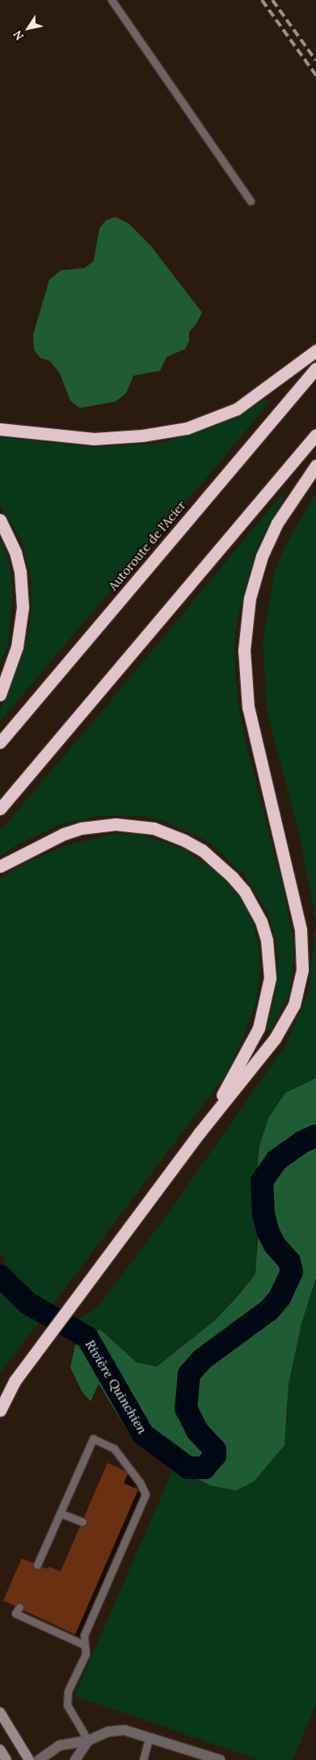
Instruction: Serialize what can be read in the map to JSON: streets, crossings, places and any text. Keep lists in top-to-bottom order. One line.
{"streets":{"highway":["Autoroute de l'Acier"]},"water":["Rivière Quinchien"],"north":"bottom left"}
